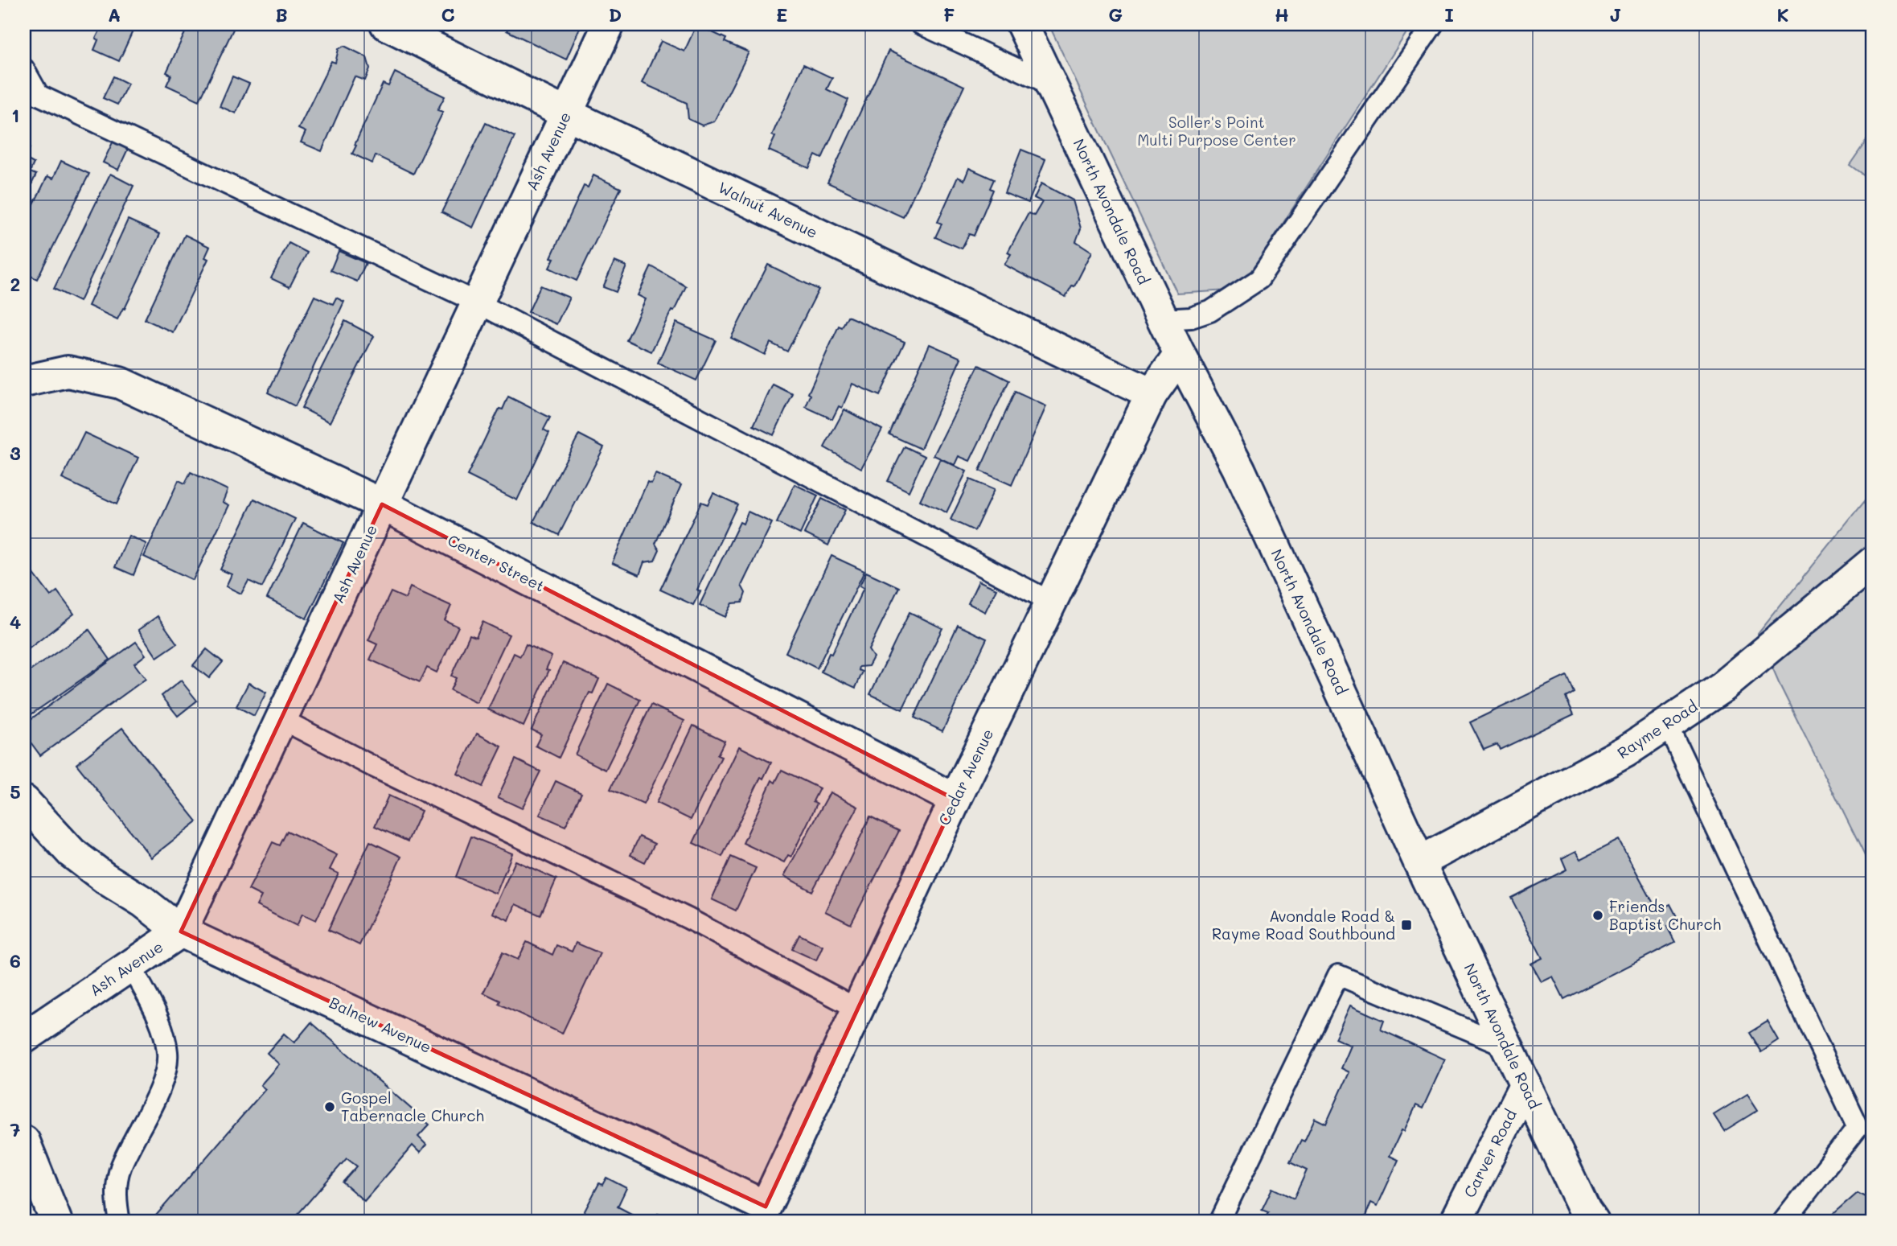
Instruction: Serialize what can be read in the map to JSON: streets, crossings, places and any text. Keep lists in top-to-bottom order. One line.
{"streets":{"street":["Ash Avenue","Walnut Avenue","North Avondale Road","Center Street","Rayme Road","Cedar Avenue","Balnew Avenue","Carver Road"]},"crossings":[["Ash Avenue","Walnut Avenue"],["Ash Avenue","Center Street"],["Ash Avenue","Balnew Avenue"],["Walnut Avenue","Cedar Avenue"],["North Avondale Road","Rayme Road"],["North Avondale Road","Cedar Avenue"],["North Avondale Road","Carver Road"],["Center Street","Cedar Avenue"],["Cedar Avenue","Balnew Avenue"]],"parks":["Soller's Point Multi Purpose Center"],"places":{"other":["Friends Baptist Church","Gospel Tabernacle Church"],"transit":["Avondale Road & Rayme Road Southbound"]},"grid":{"columns":["A","B","C","D","E","F","G","H","I","J","K"],"rows":["1","2","3","4","5","6","7"]}}
